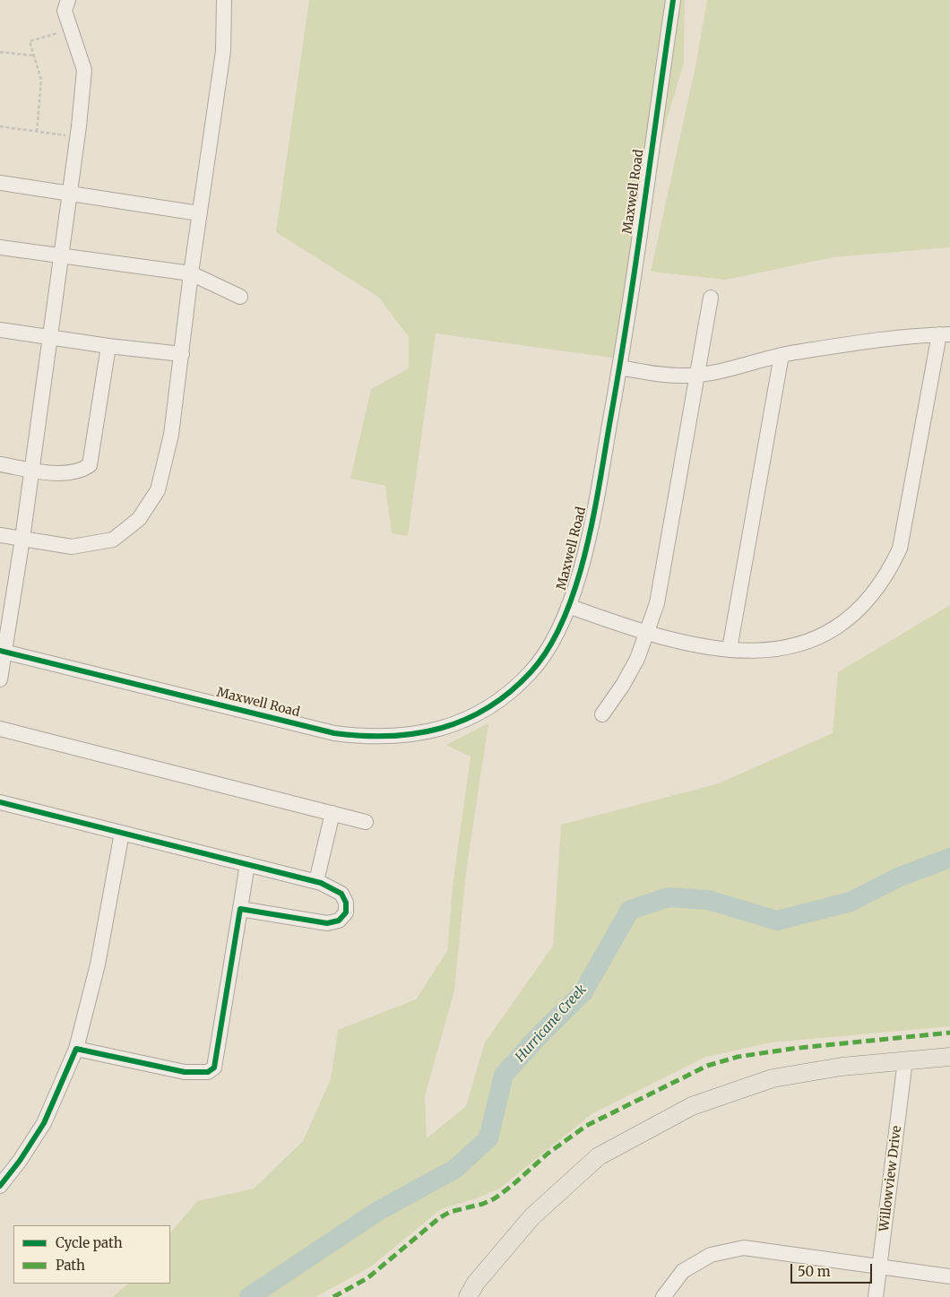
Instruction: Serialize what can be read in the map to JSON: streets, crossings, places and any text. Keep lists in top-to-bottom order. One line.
{"streets":{"street":["Maxwell Road","Willowview Drive"]},"water":["Hurricane Creek"],"legend":["Cycle path","Path"],"scale_bar":"50 m"}
